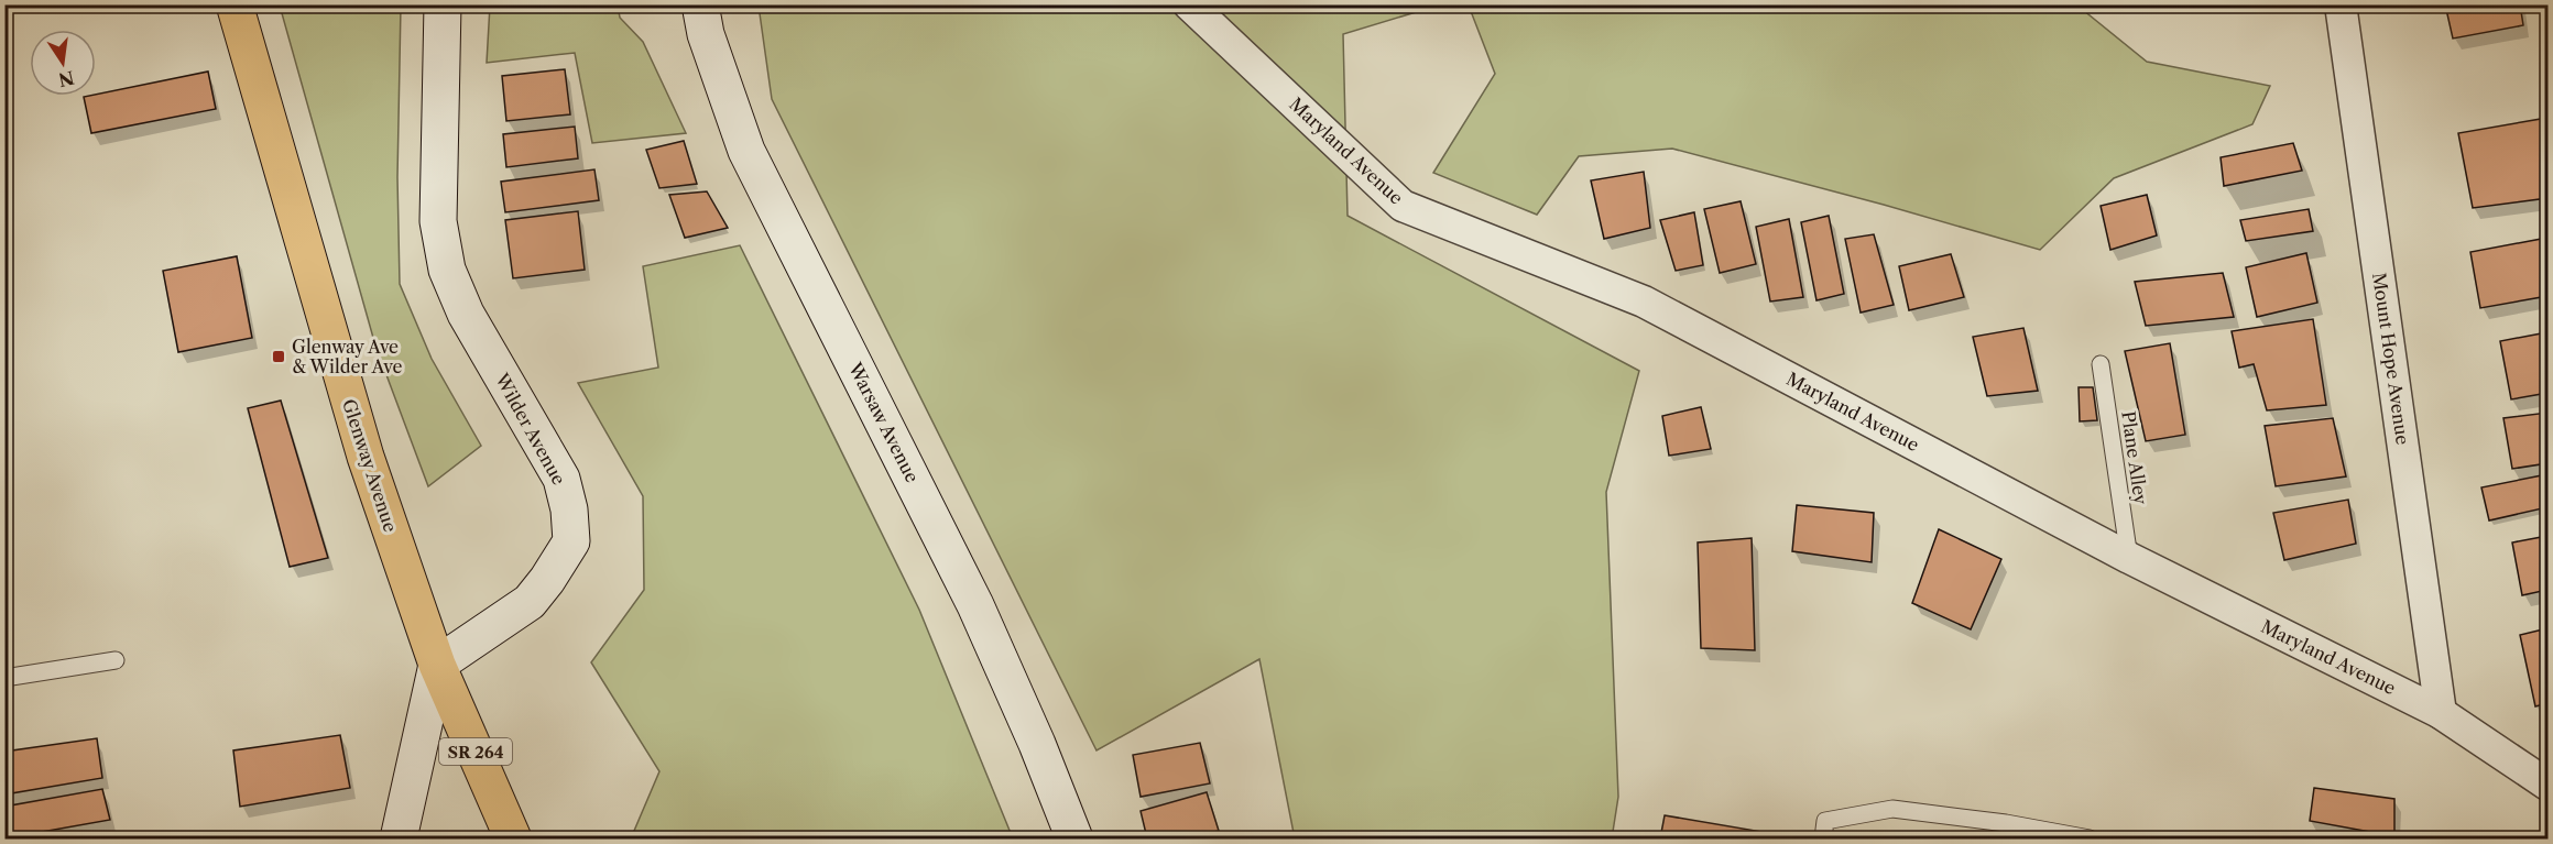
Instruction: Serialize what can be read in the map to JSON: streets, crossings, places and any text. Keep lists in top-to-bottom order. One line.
{"streets":{"main road":["Warsaw Avenue","Wilder Avenue","Glenway Avenue","SR 264"],"street":["Maryland Avenue","Mount Hope Avenue"],"lane":["Plane Alley"]},"crossings":[["Maryland Avenue","Mount Hope Avenue"],["Maryland Avenue","Plane Alley"],["Wilder Avenue","Glenway Avenue"]],"places":{"transit":["Glenway Ave & Wilder Ave"]},"north":"bottom"}
